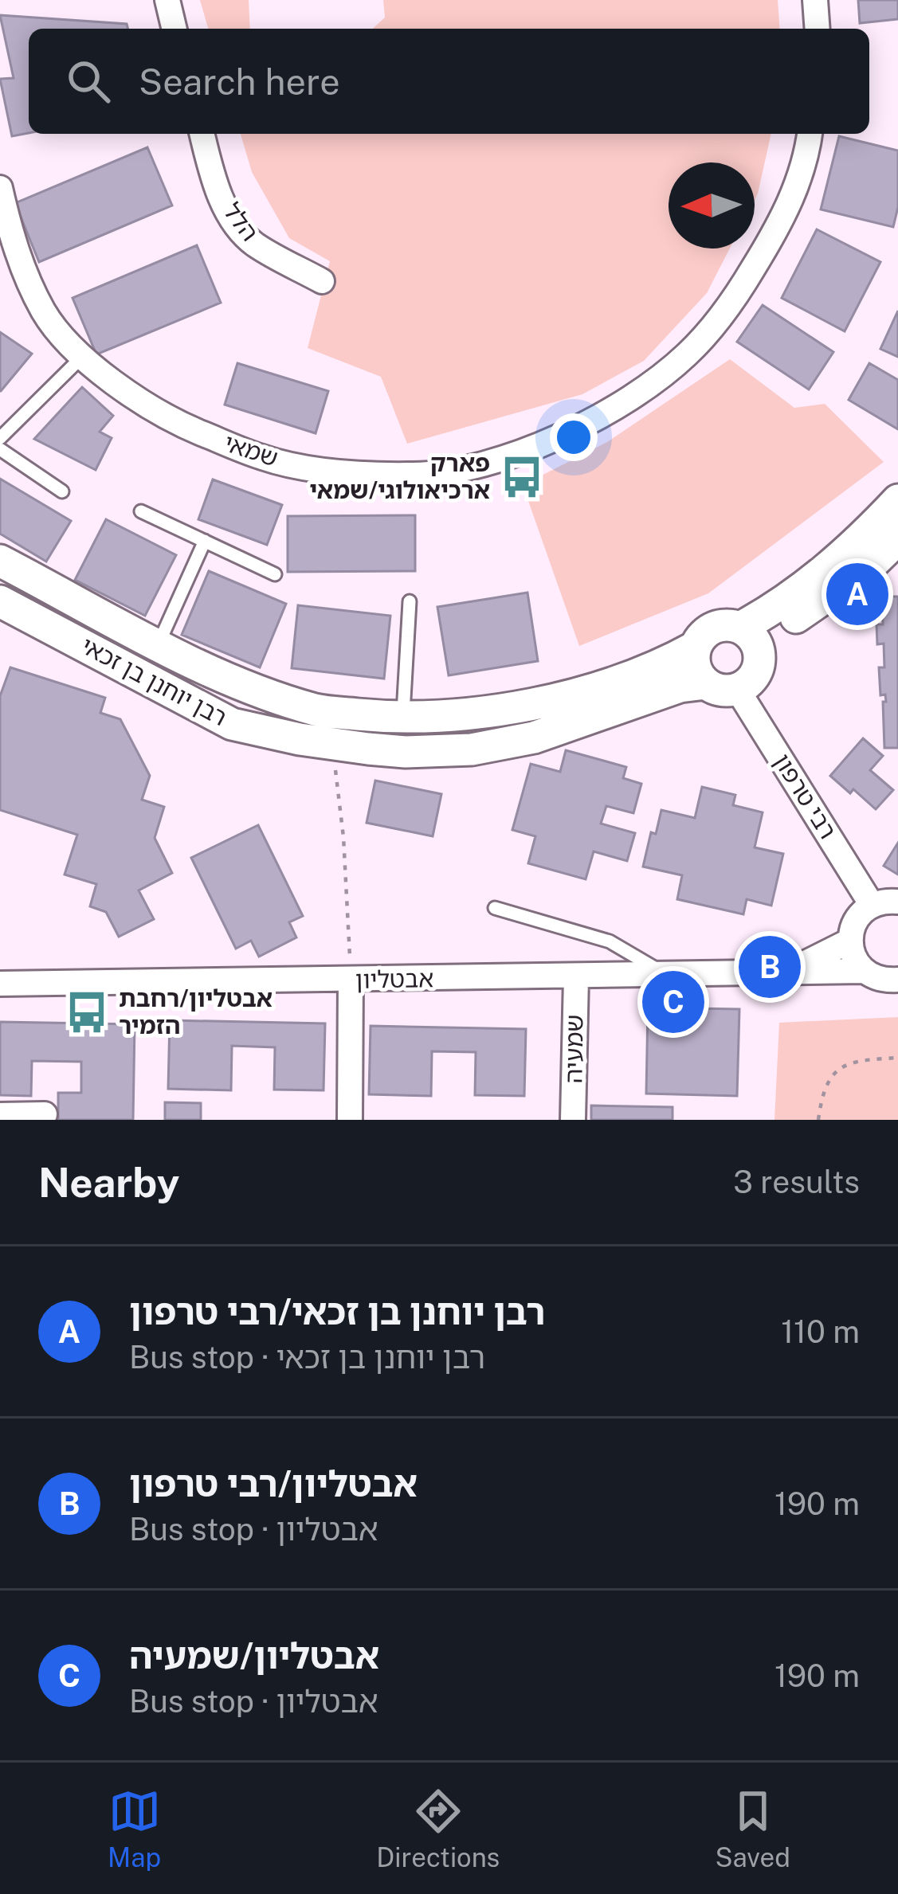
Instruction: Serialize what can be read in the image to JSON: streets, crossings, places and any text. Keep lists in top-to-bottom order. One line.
{"streets":{"street":["הלל","שמאי","רבן יוחנן בן זכאי","רבי טרפון","אבטליון","שמעיה"]},"crossings":[["רבן יוחנן בן זכאי","רבי טרפון"],["אבטליון","שמעיה"]],"places":{"bus stop":["פארק ארכיאולוגי/שמאי","אבטליון/רחבת הזמיר"]},"north":"left","page":{"search":"Search here","pins":["A","B","C"],"heading":["Nearby","3 results"],"list":[{"mark":"A","name":"רבן יוחנן בן זכאי/רבי טרפון","note":"Bus stop · רבן יוחנן בן זכאי","value":"110 m"},{"mark":"B","name":"אבטליון/רבי טרפון","note":"Bus stop · אבטליון","value":"190 m"},{"mark":"C","name":"אבטליון/שמעיה","note":"Bus stop · אבטליון","value":"190 m"}],"nav":["Map","Directions","Saved"]}}
